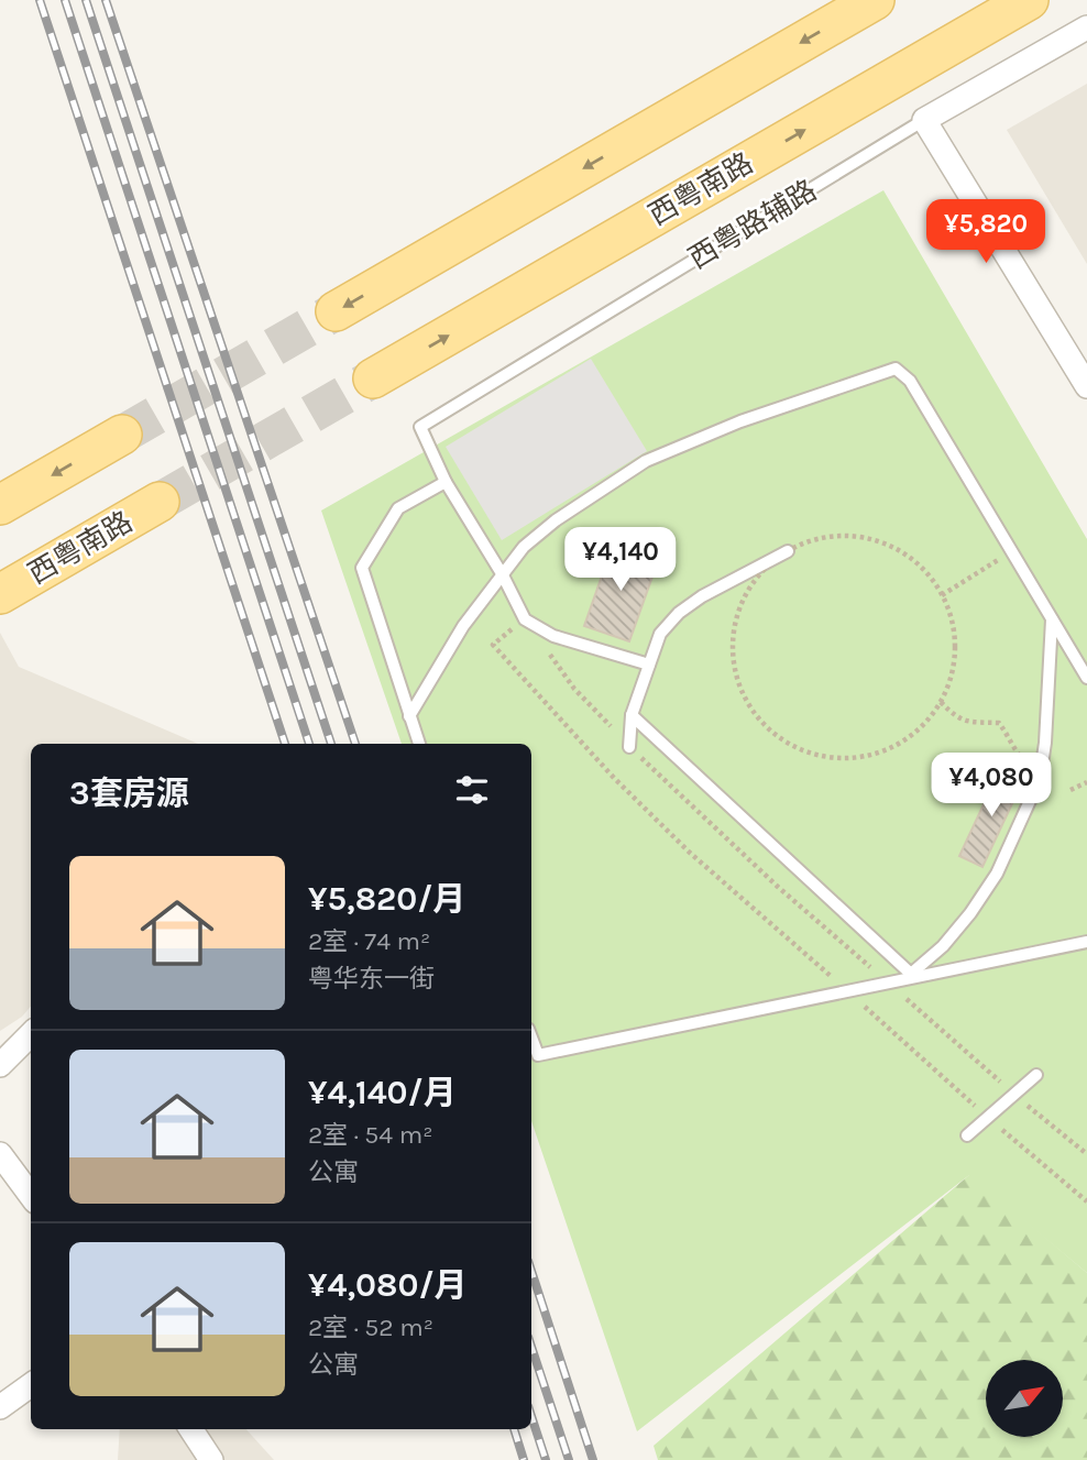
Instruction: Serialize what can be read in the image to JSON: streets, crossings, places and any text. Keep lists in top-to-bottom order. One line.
{"streets":{"main road":["西粤南路"],"street":["西粤路辅路"]},"north":"top right","page":{"price":["¥5,820","¥4,140","¥4,080"],"heading":"3套房源","list":[{"name":"¥5,820/月","note":"2室 · 74 m² · 粤华东一街"},{"name":"¥4,140/月","note":"2室 · 54 m² · 公寓"},{"name":"¥4,080/月","note":"2室 · 52 m² · 公寓"}]}}
